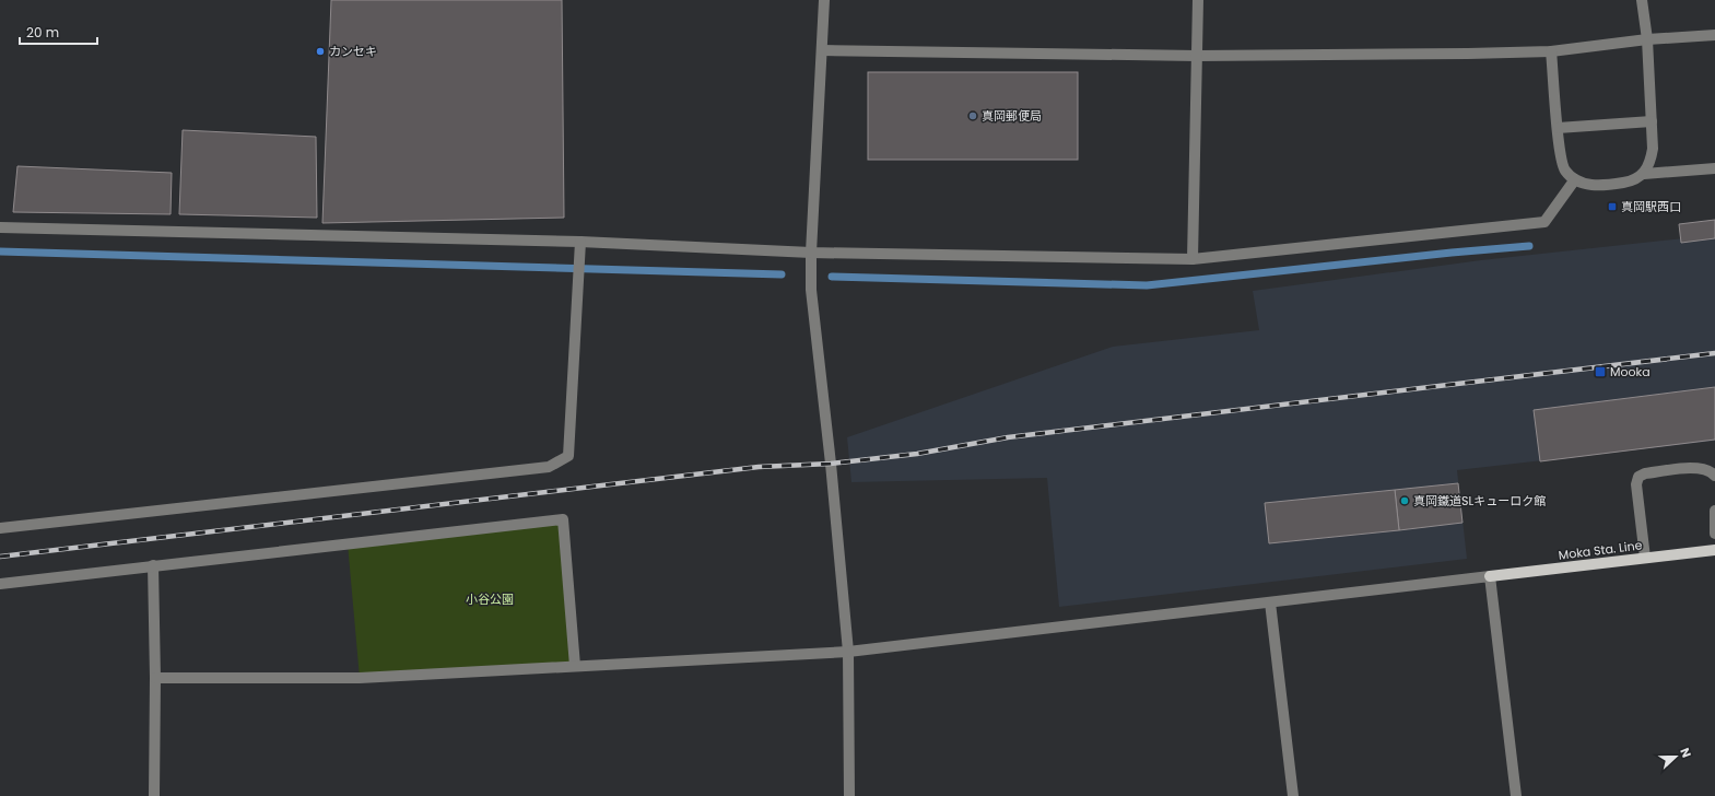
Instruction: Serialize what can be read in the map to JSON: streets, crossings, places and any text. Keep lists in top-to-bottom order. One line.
{"streets":{"main road":["Moka Sta. Line"]},"parks":["小谷公園"],"places":{"other":["カンセキ","真岡郵便局","真岡鐵道SLキューロク館"],"transit":["真岡駅西口","Mooka"]},"scale_bar":"20 m","north":"right"}
